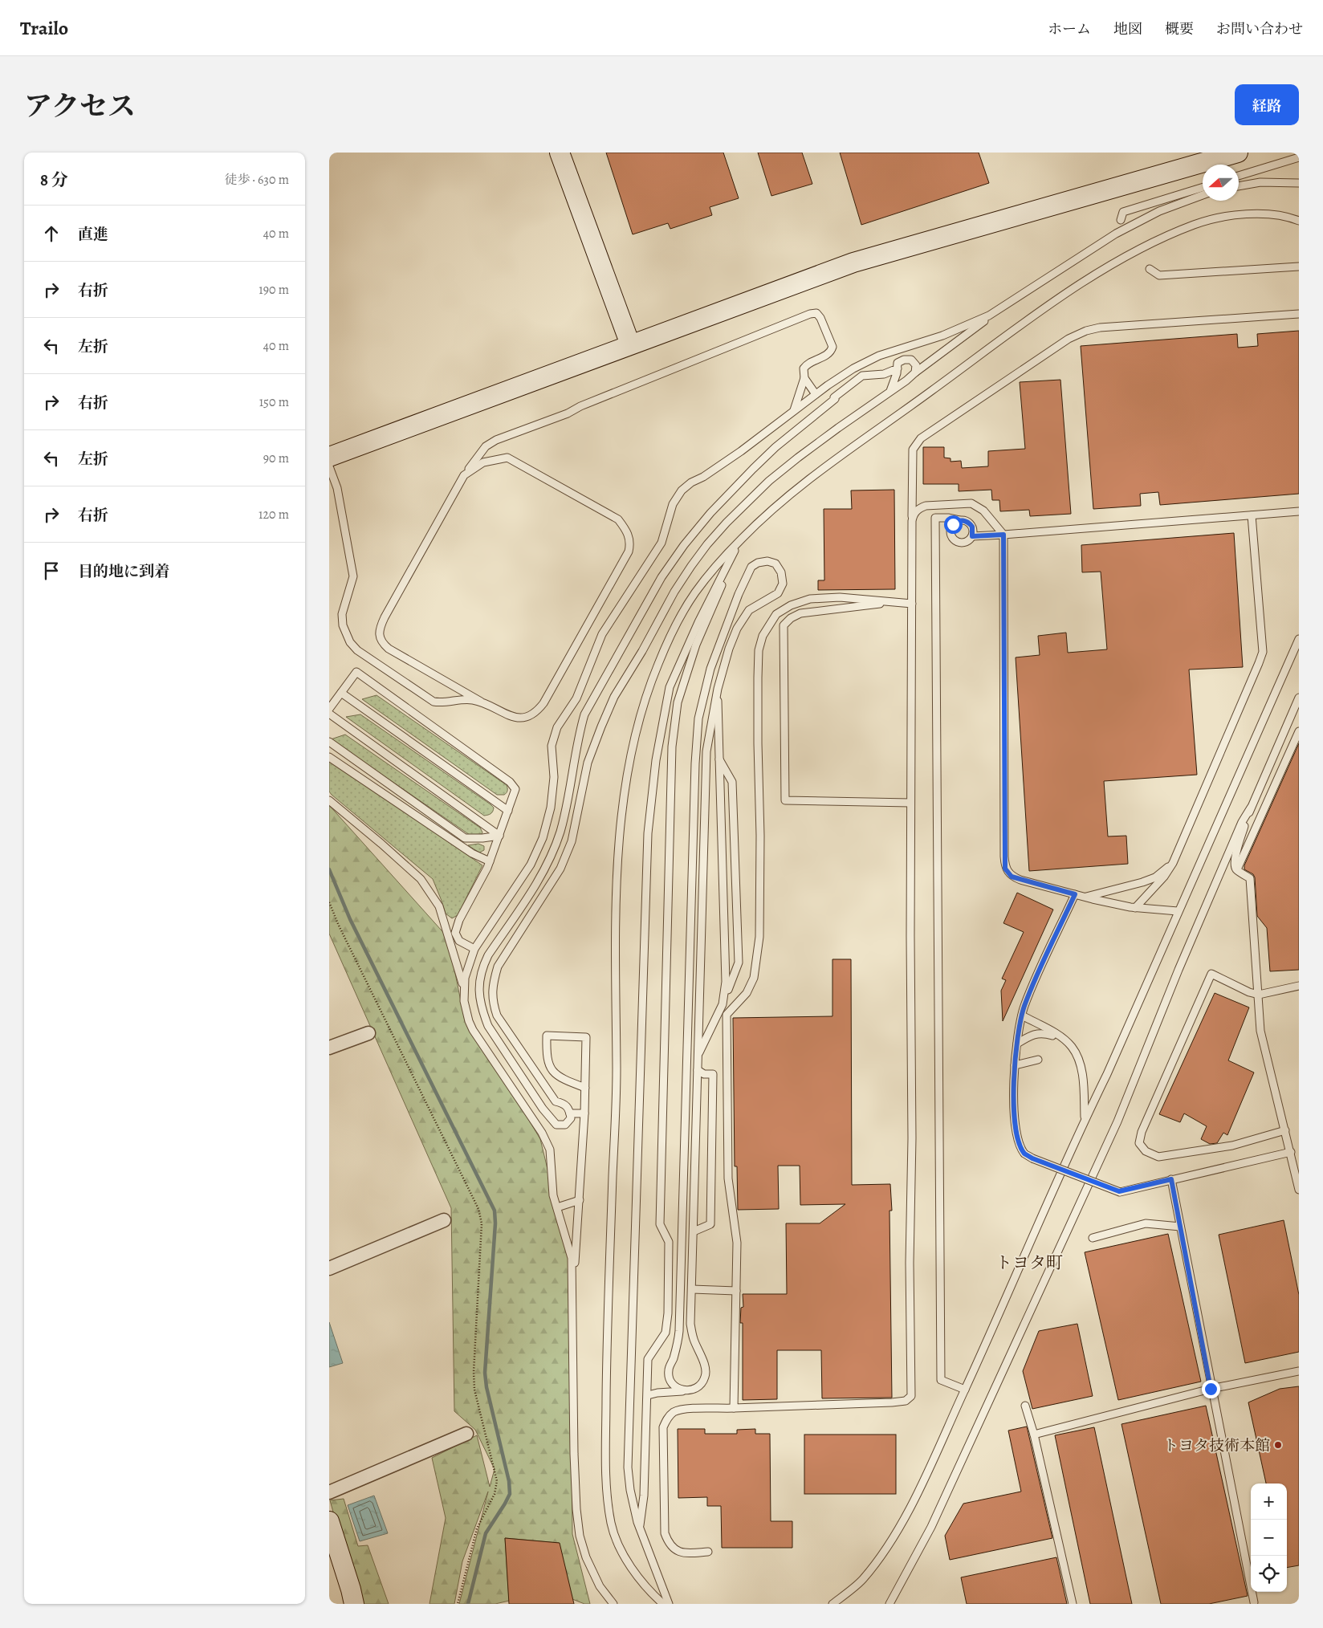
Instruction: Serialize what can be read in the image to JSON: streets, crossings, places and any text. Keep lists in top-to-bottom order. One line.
{"districts":["トヨタ町"],"places":["トヨタ技術本館"],"north":"left","page":{"header":"Trailo","nav":["ホーム","地図","概要","お問い合わせ"],"title":"アクセス","buttons":"経路","heading":["8 分","徒歩 · 630 m"],"list":[["直進","40 m"],["右折","190 m"],["左折","40 m"],["右折","150 m"],["左折","90 m"],["右折","120 m"],"目的地に到着"],"map_buttons":["+","−"]}}
